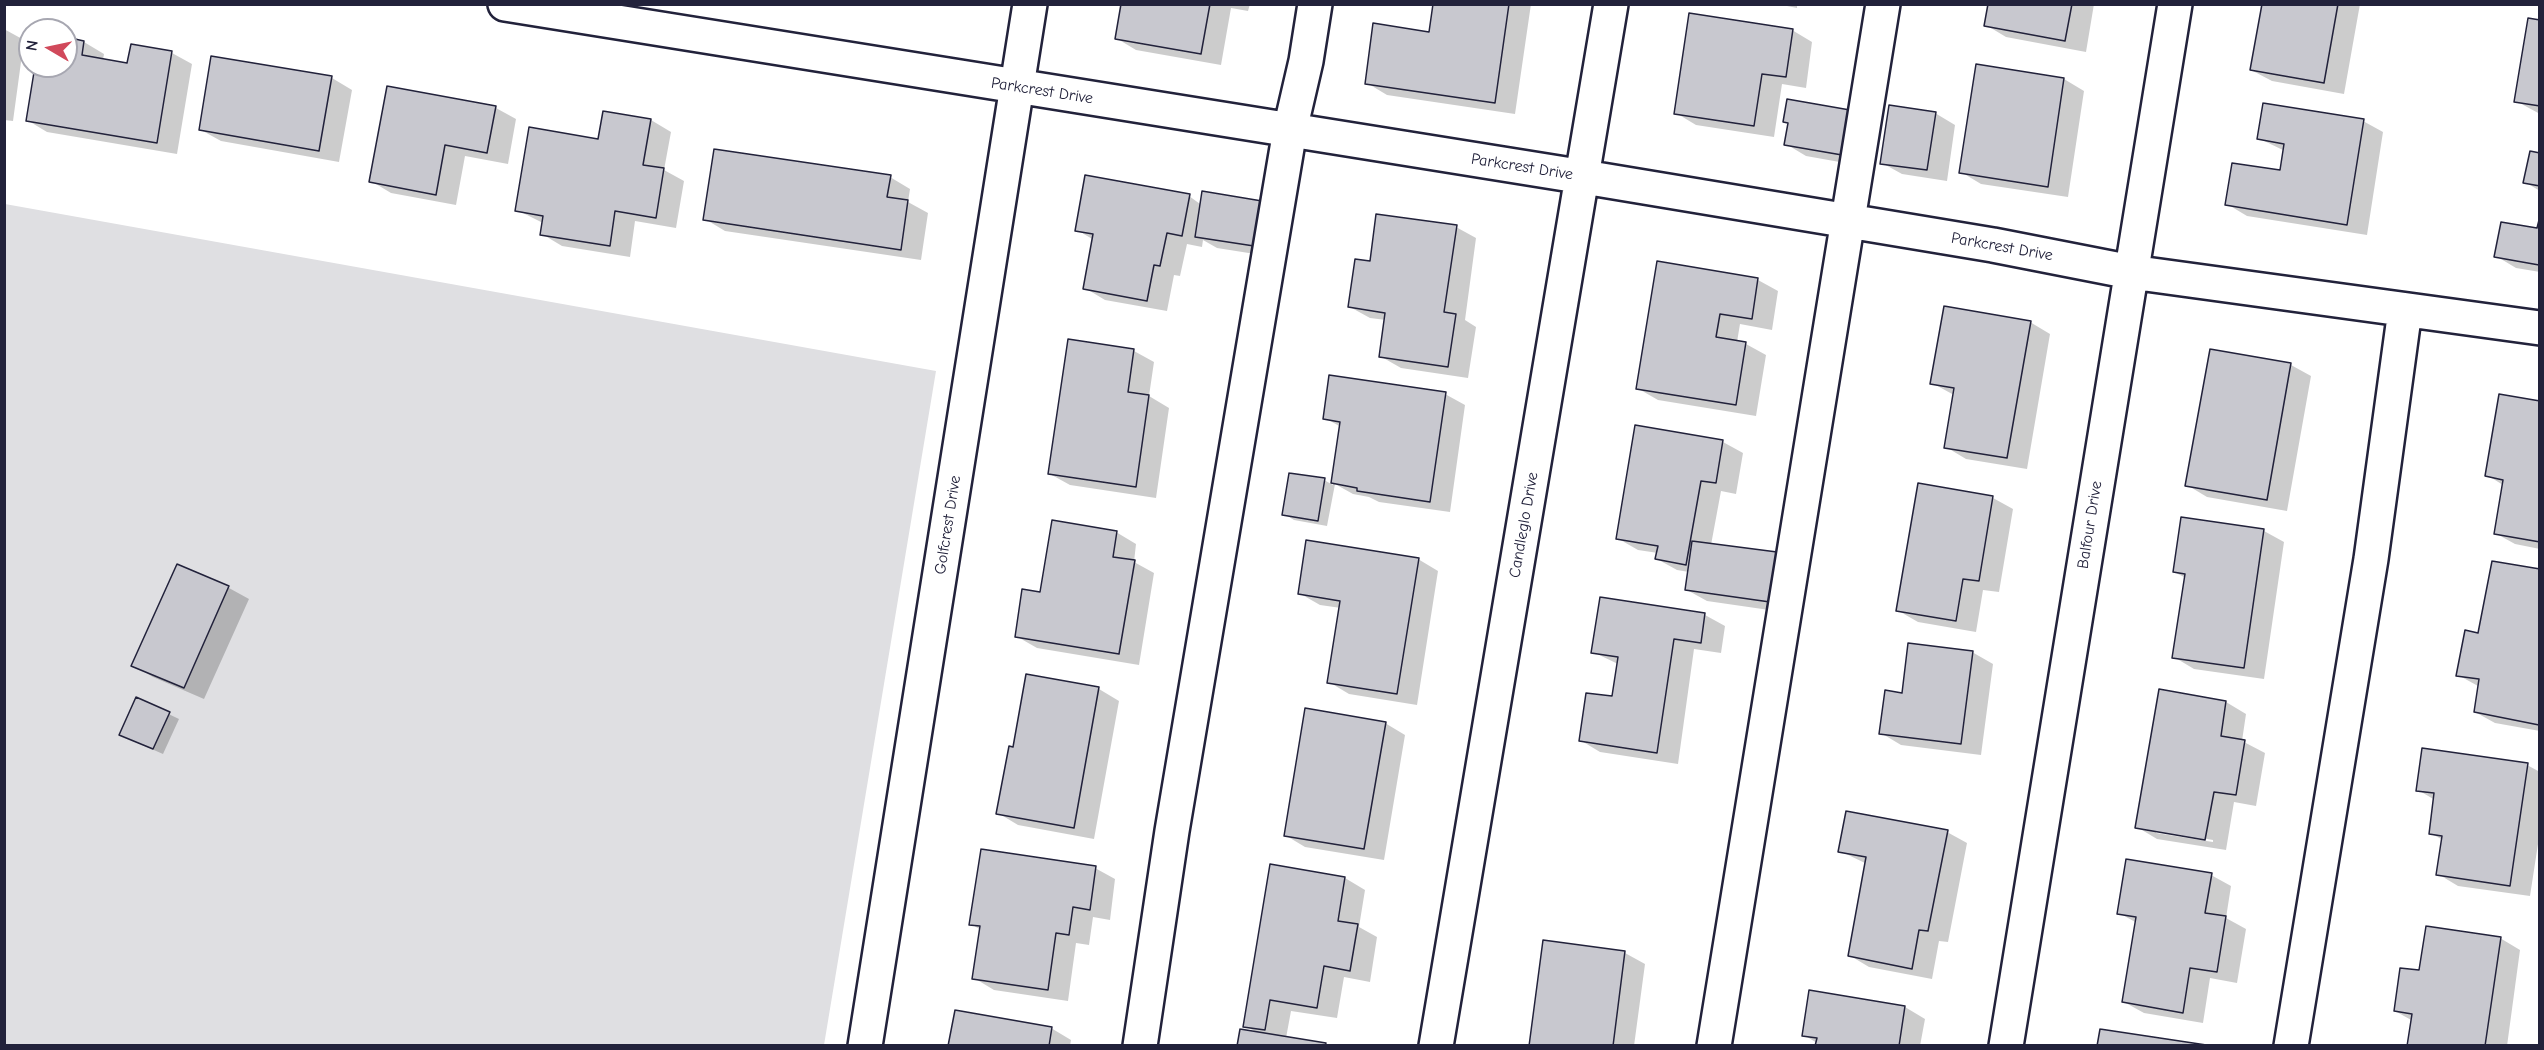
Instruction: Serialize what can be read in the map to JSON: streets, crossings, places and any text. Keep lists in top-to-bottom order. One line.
{"streets":{"street":["Parkcrest Drive","Golfcrest Drive","Candleglo Drive","Balfour Drive"]},"crossings":[["Parkcrest Drive","Golfcrest Drive"],["Parkcrest Drive","Candleglo Drive"],["Parkcrest Drive","Balfour Drive"]],"north":"left"}
